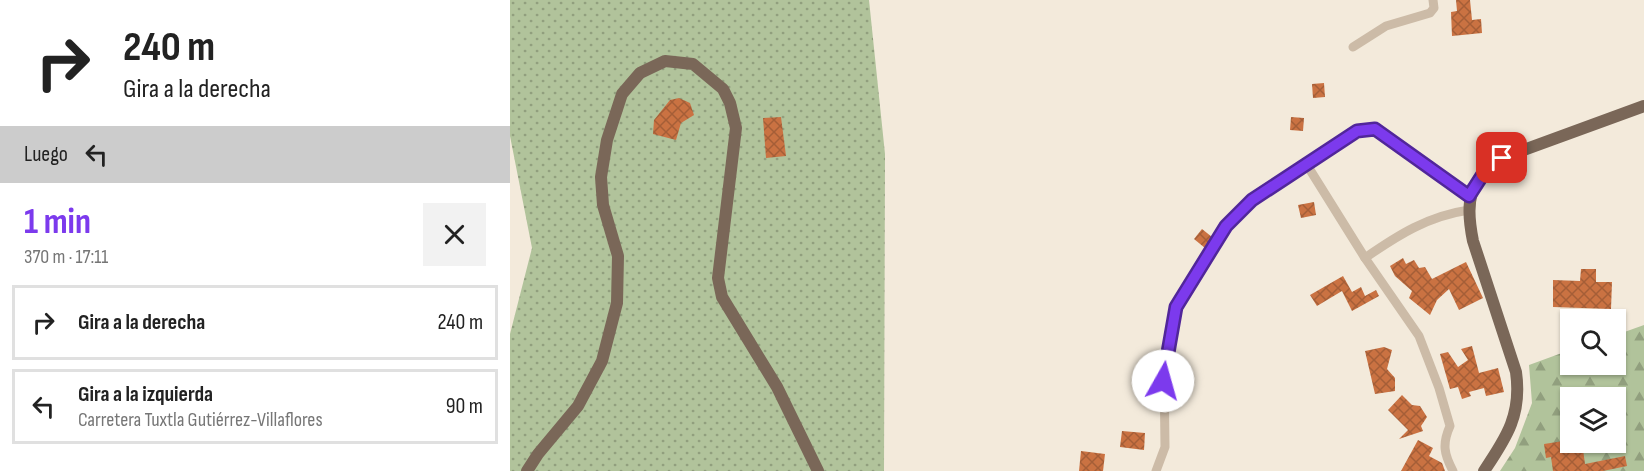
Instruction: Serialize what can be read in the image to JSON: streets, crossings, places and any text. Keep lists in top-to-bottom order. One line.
{"page":{"turn":["240 m","Gira a la derecha"],"then":"Luego","heading":["1 min","370 m · 17:11"],"list":[{"name":"Gira a la derecha","value":"240 m"},{"name":"Gira a la izquierda","note":"Carretera Tuxtla Gutiérrez-Villaflores","value":"90 m"}]}}
